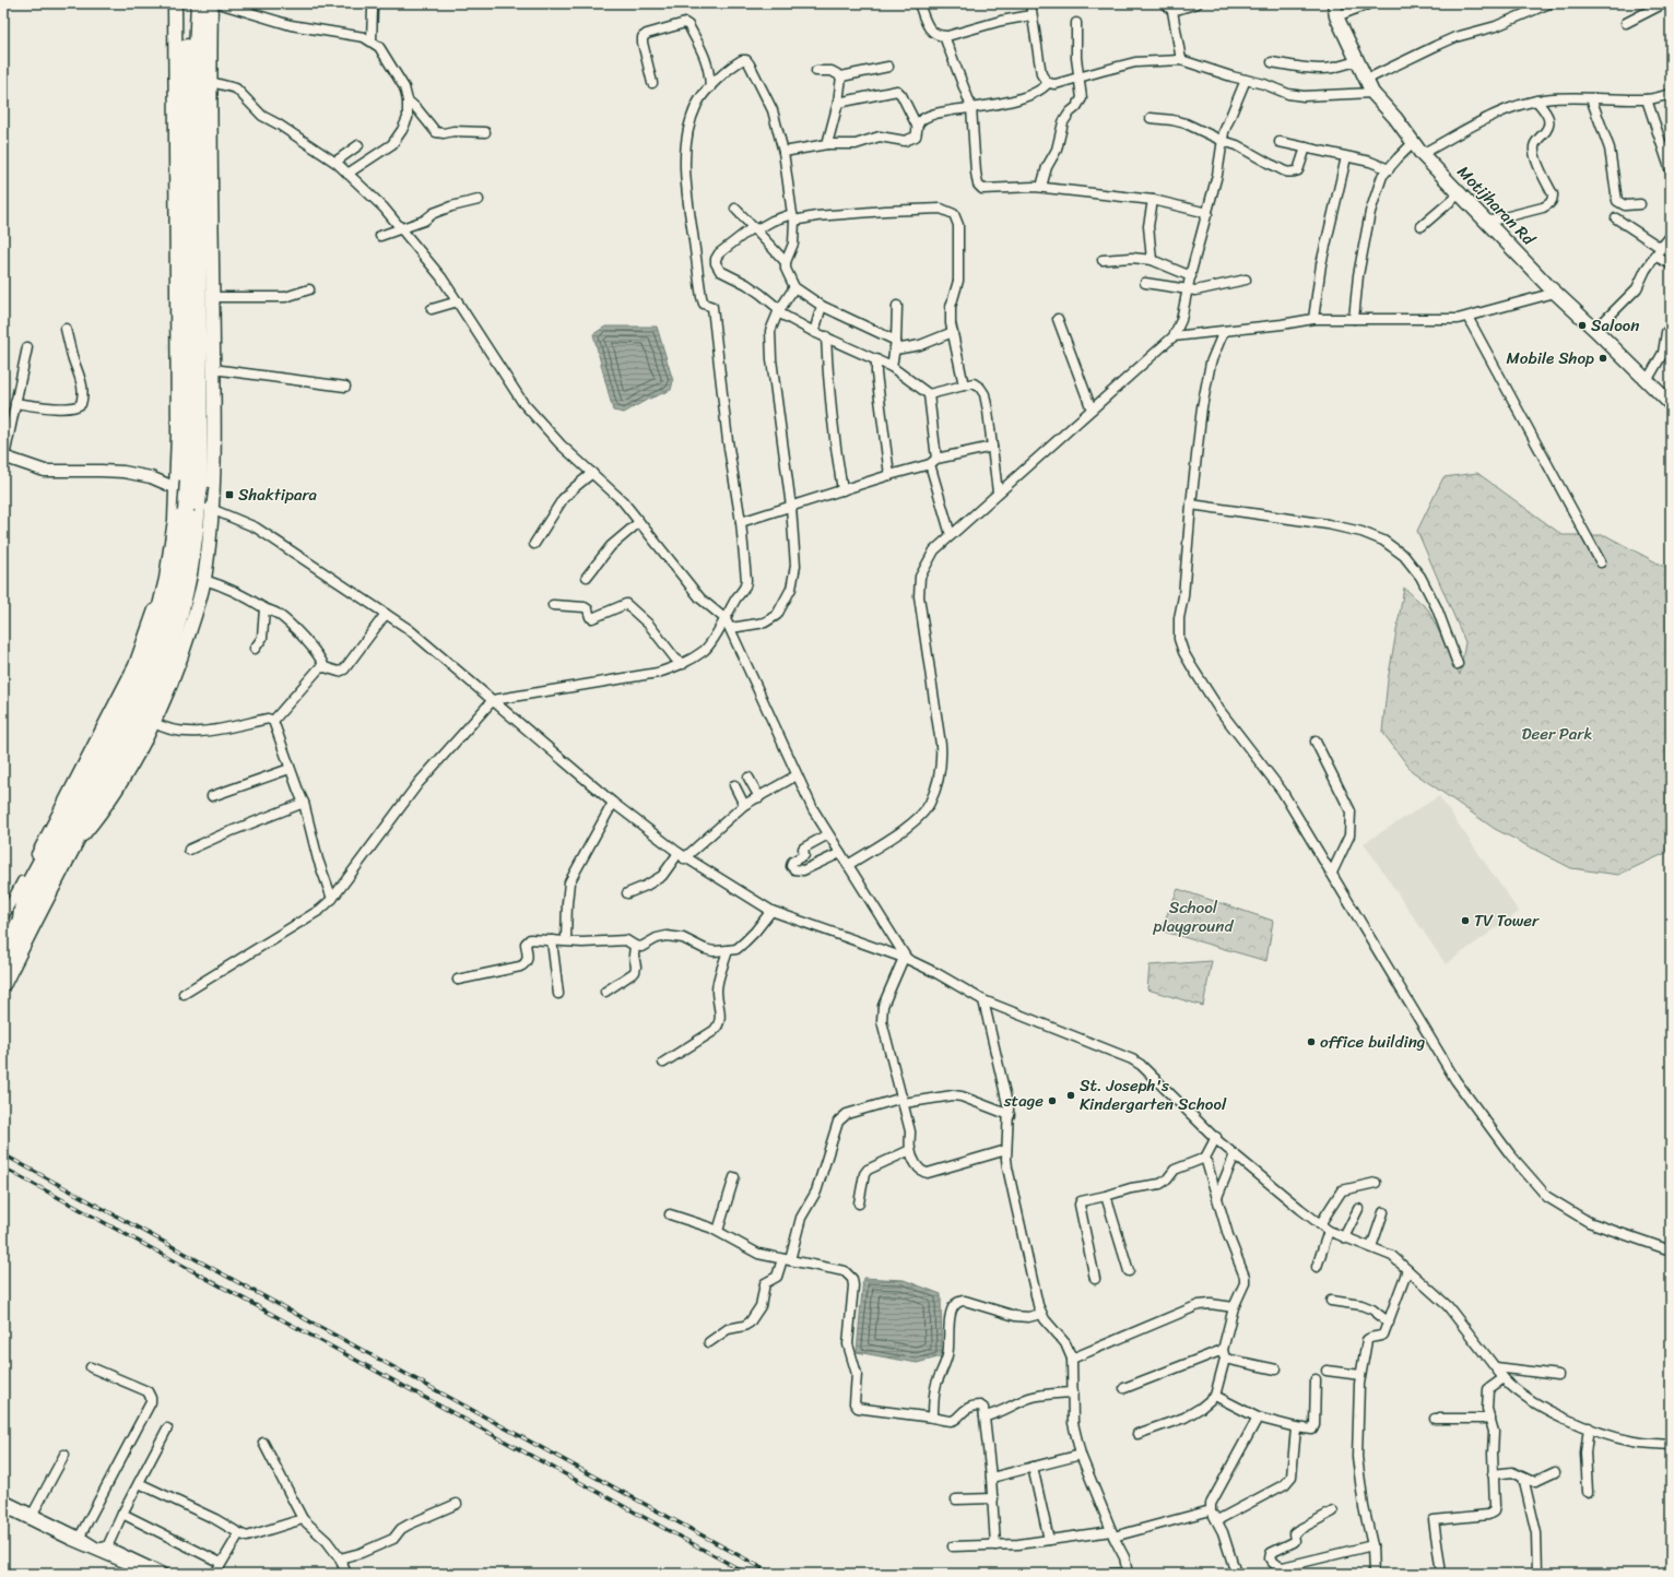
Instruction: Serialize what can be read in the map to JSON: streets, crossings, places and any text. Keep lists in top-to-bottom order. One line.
{"streets":{"main road":["Motijharan Rd"]},"parks":["Deer Park","School playground"],"places":{"other":["Saloon","Mobile Shop","TV Tower","office building","St. Joseph's Kindergarten School","stage"],"transit":["Shaktipara"]}}
